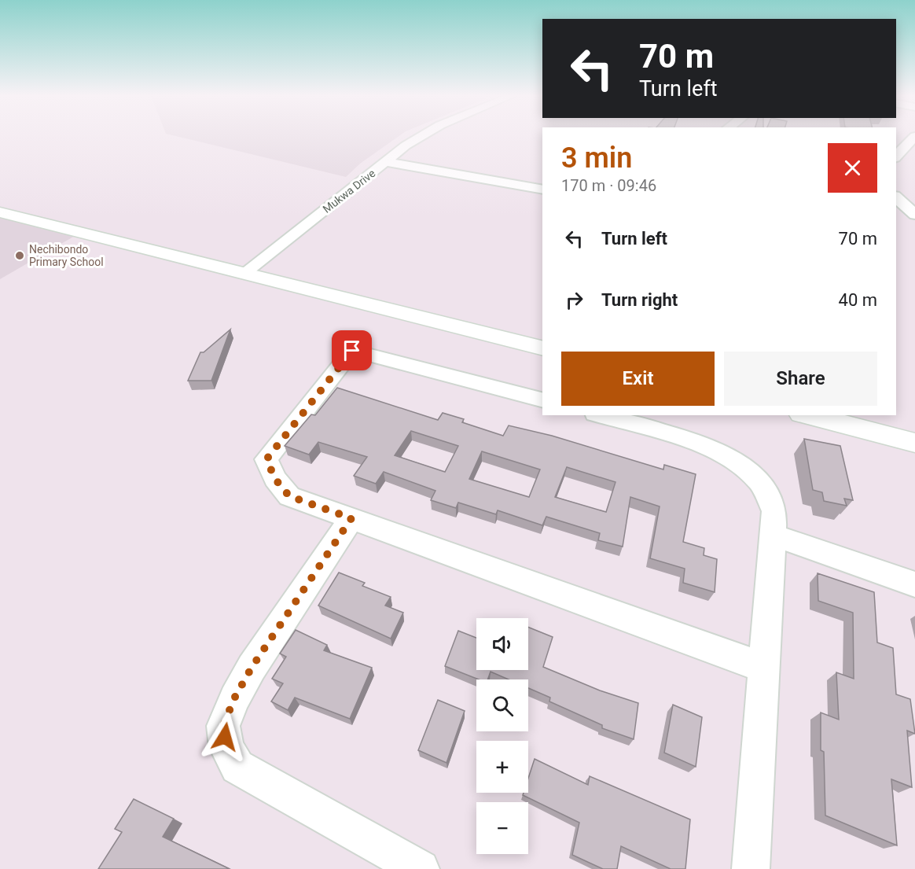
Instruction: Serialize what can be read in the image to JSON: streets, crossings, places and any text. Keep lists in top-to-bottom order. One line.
{"streets":{"street":["Mukwa Drive"]},"places":["Nechibondo Primary School"],"page":{"turn":["70 m","Turn left"],"heading":["3 min","170 m · 09:46"],"list":[{"name":"Turn left","value":"70 m"},{"name":"Turn right","value":"40 m"}],"buttons":["Exit","Share"],"map_buttons":["+","−"]}}
